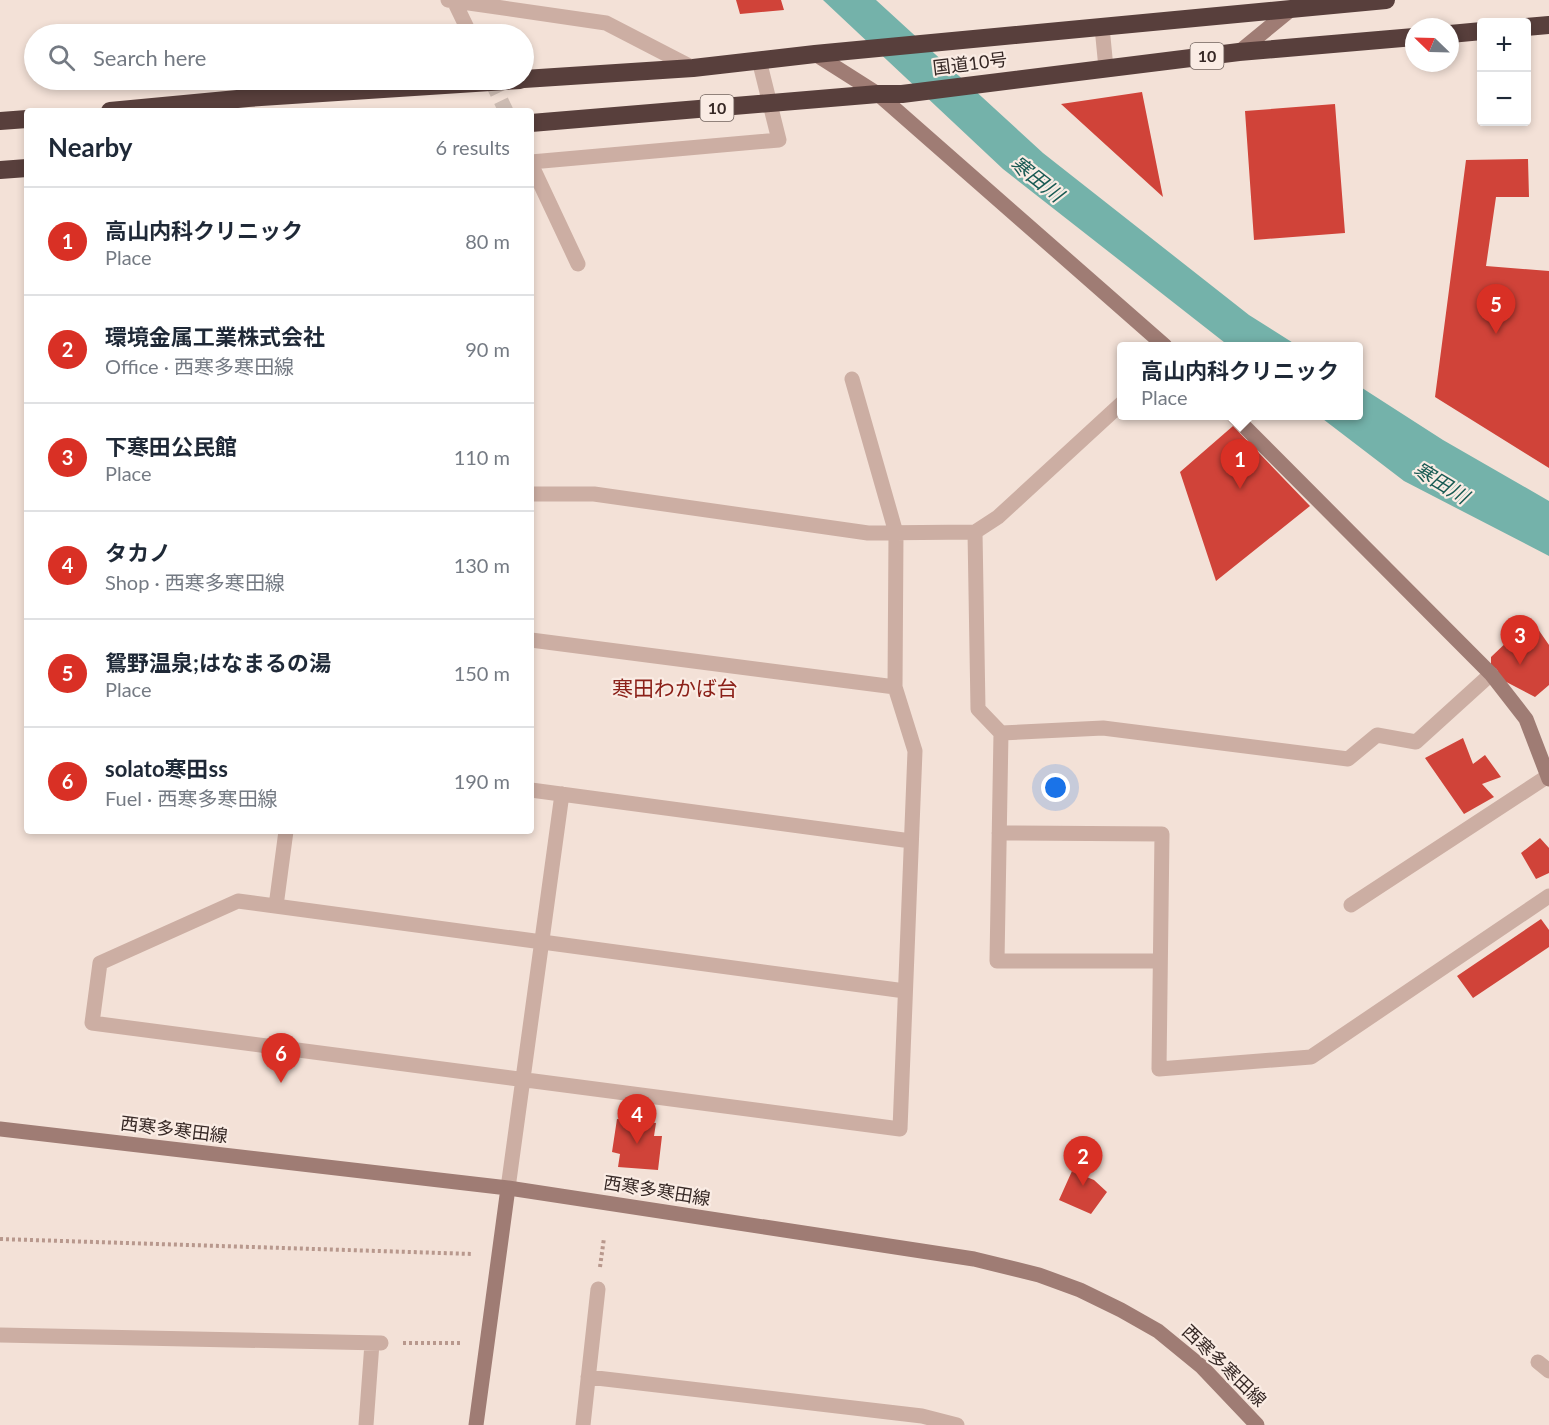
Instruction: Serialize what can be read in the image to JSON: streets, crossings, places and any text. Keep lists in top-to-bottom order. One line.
{"streets":{"highway":["10","国道10号"],"main road":["西寒多寒田線"]},"districts":["寒田わかば台"],"water":["寒田川"],"north":"top left","page":{"map_buttons":["+","−"],"search":"Search here","heading":["Nearby","6 results"],"list":[{"mark":"1","name":"高山内科クリニック","note":"Place","value":"80 m"},{"mark":"2","name":"環境金属工業株式会社","note":"Office · 西寒多寒田線","value":"90 m"},{"mark":"3","name":"下寒田公民館","note":"Place","value":"110 m"},{"mark":"4","name":"タカノ","note":"Shop · 西寒多寒田線","value":"130 m"},{"mark":"5","name":"鴛野温泉;はなまるの湯","note":"Place","value":"150 m"},{"mark":"6","name":"solato寒田ss","note":"Fuel · 西寒多寒田線","value":"190 m"}],"pins":["5","1","3","6","4","2"],"popup":["高山内科クリニック","Place"]}}
